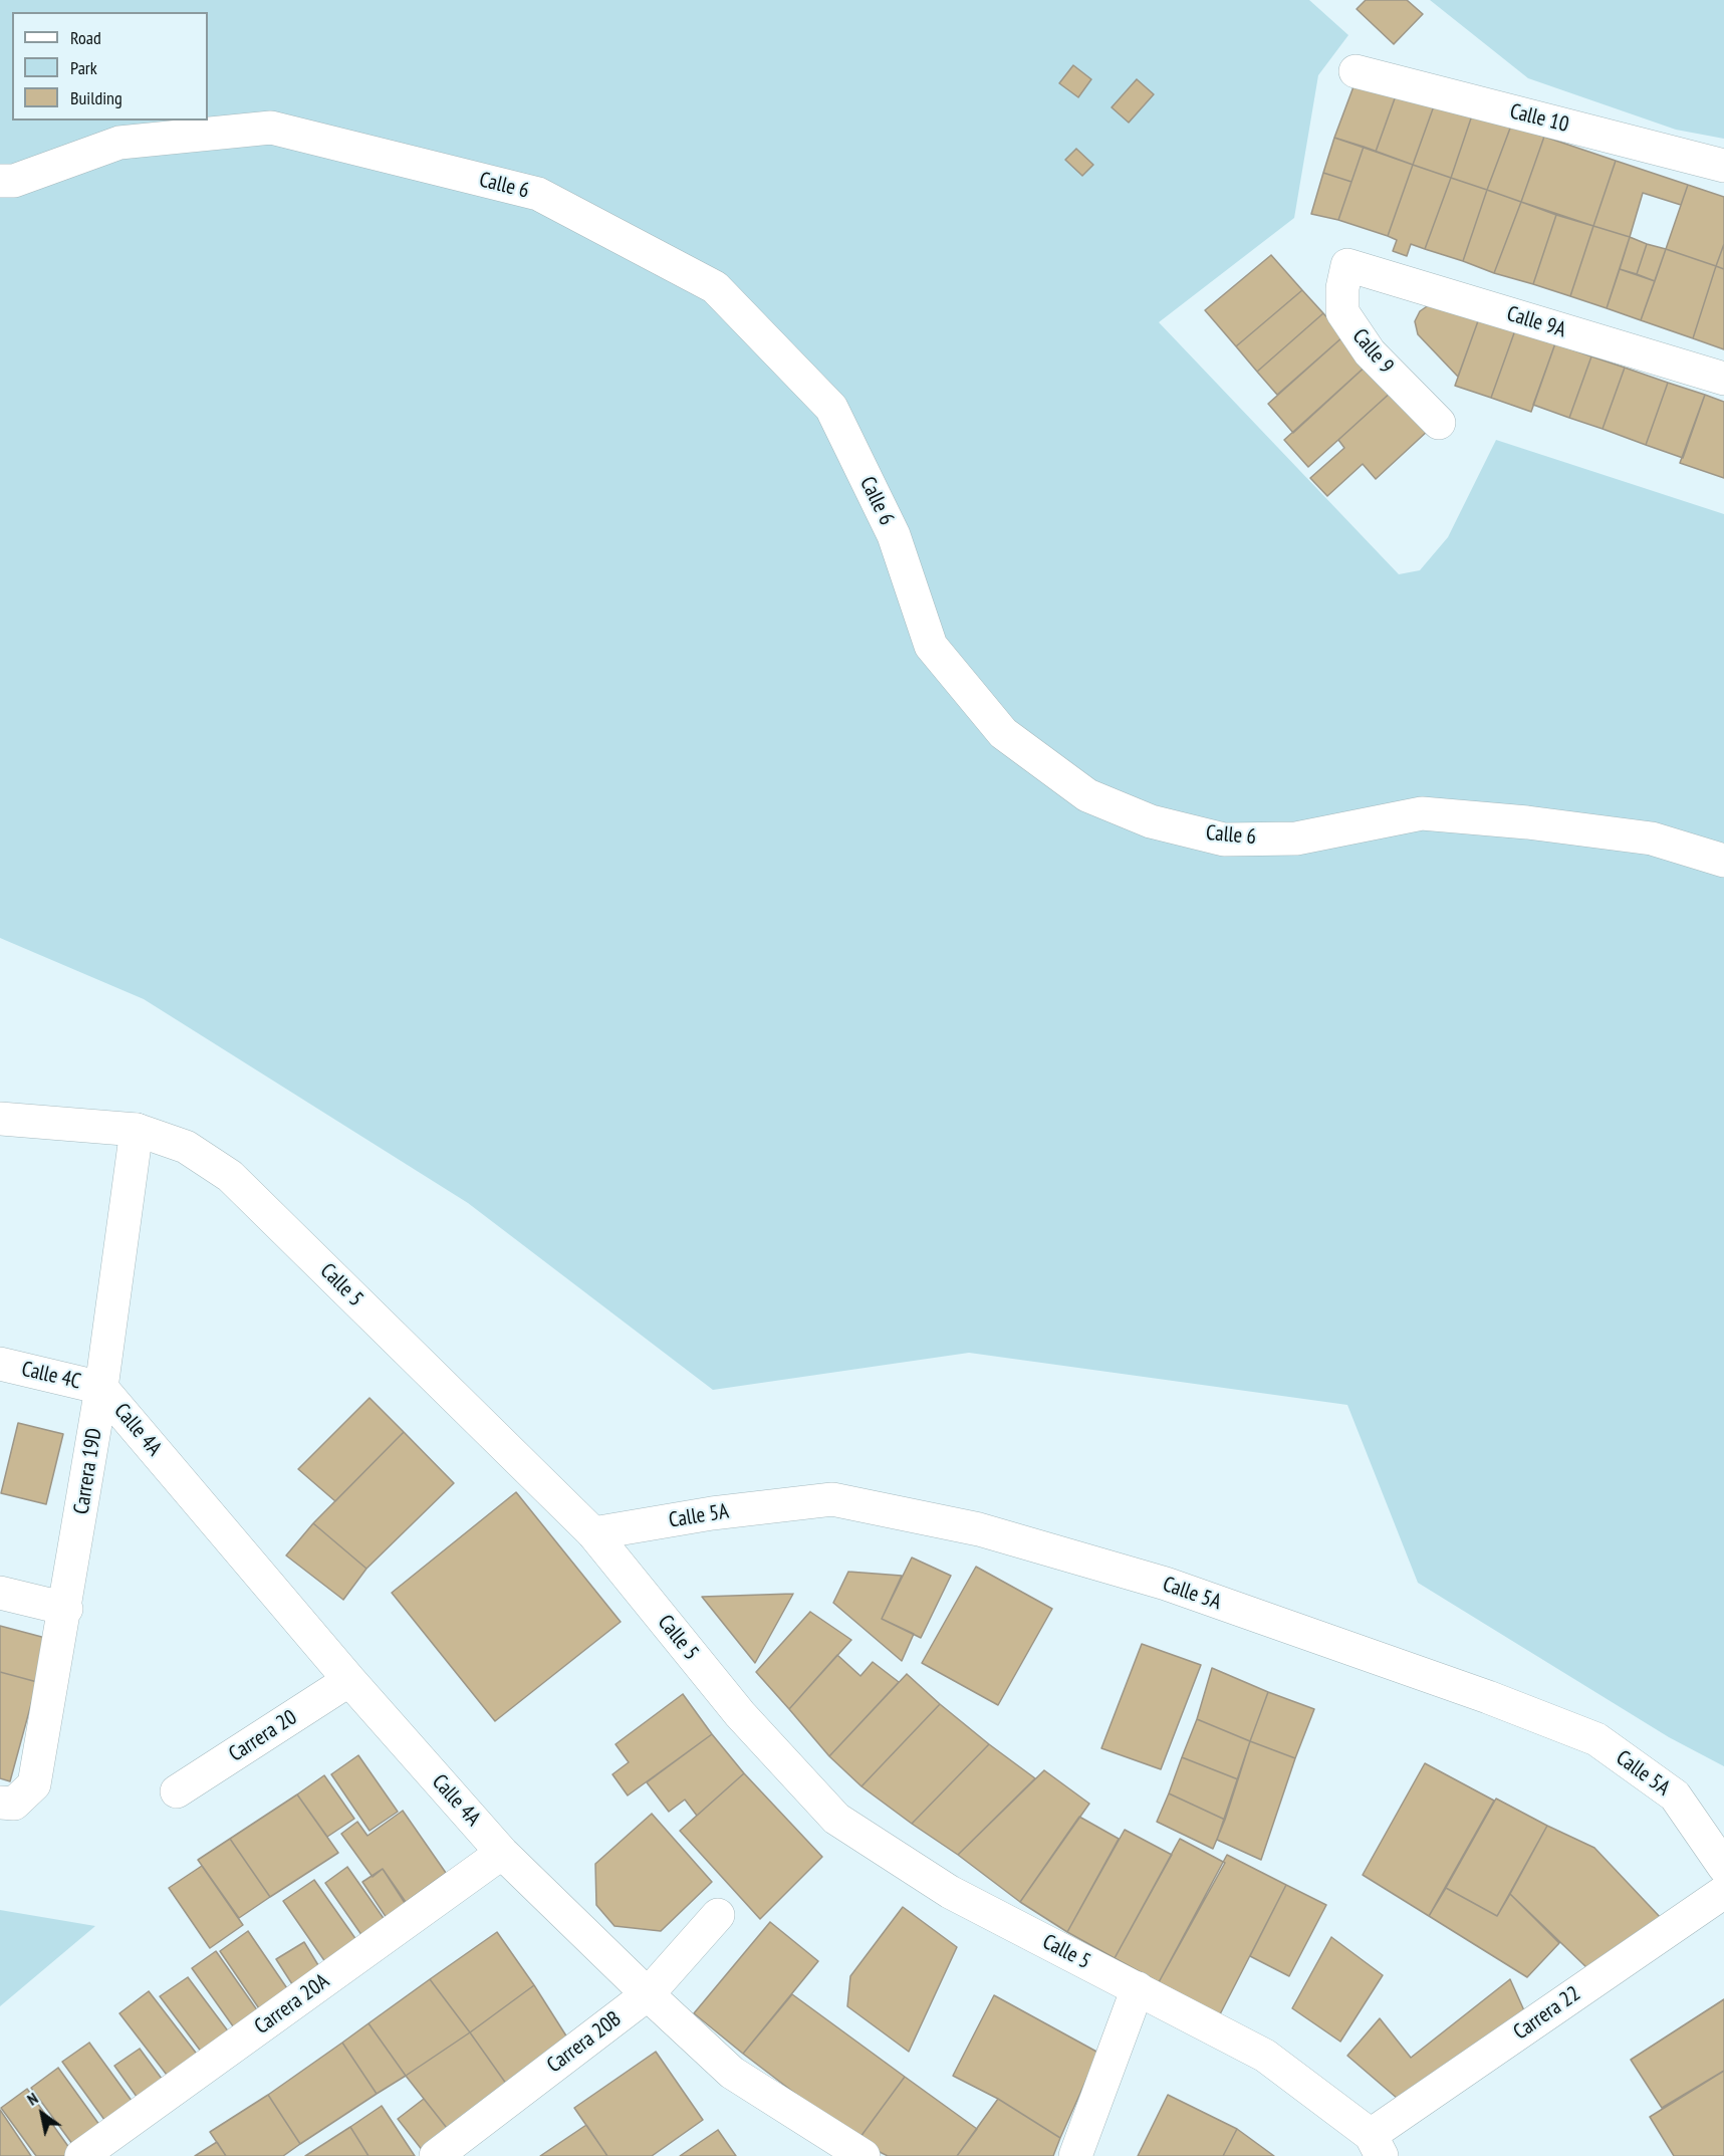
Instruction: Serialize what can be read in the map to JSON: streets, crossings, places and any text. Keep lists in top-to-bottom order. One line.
{"streets":{"street":["Calle 10","Calle 6","Calle 9A","Calle 9","Calle 5","Calle 4C","Calle 4A","Carrera 19D","Calle 5A","Carrera 20","Carrera 20A","Carrera 22","Carrera 20B"]},"crossings":[["Calle 9A","Calle 9"],["Calle 5","Carrera 19D"],["Calle 5","Calle 5A"],["Calle 5","Carrera 22"],["Calle 4C","Calle 4A"],["Calle 4C","Carrera 19D"],["Calle 4A","Carrera 19D"],["Calle 4A","Carrera 20"],["Calle 4A","Carrera 20A"],["Calle 4A","Carrera 20B"]],"legend":["Road","Park","Building"],"north":"top left"}
